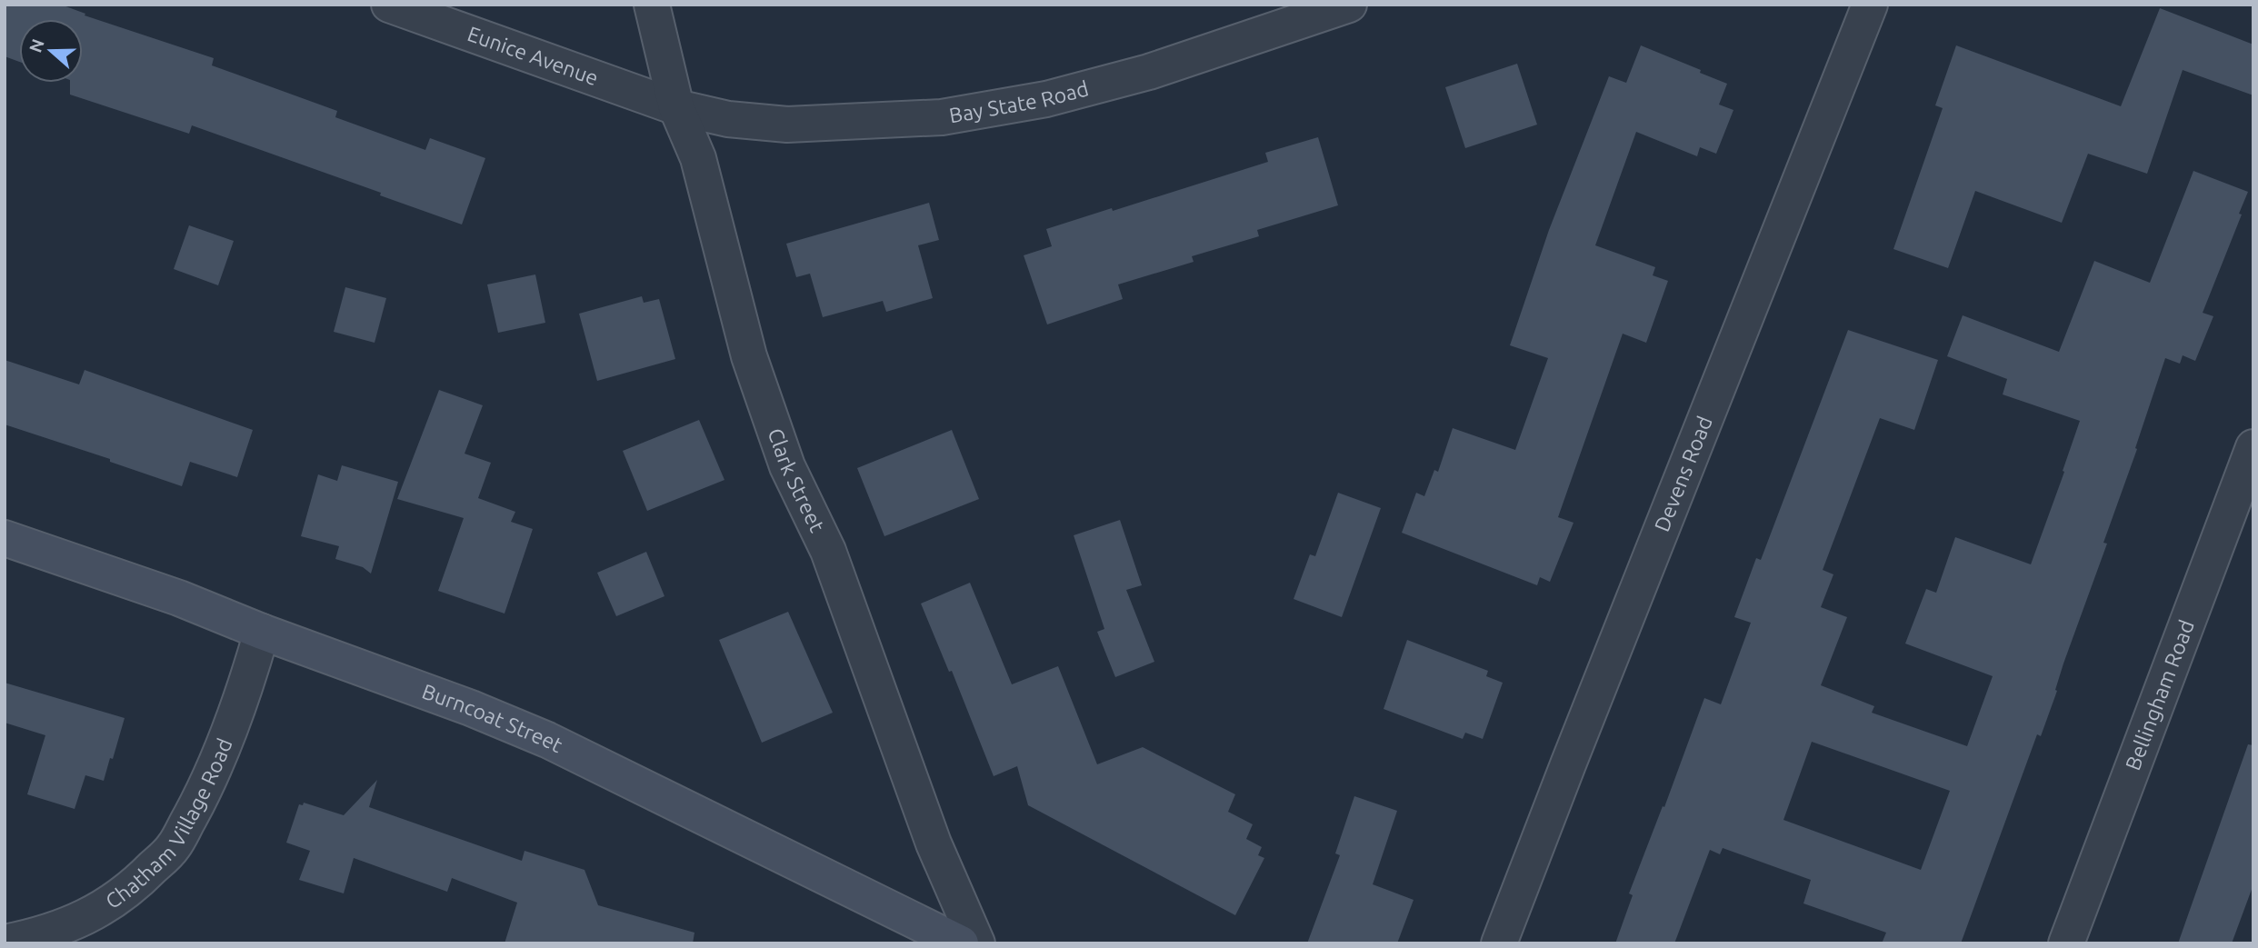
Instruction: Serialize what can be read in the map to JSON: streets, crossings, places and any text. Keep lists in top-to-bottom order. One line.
{"streets":{"main road":["Burncoat Street"],"street":["Eunice Avenue","Bay State Road","Devens Road","Clark Street","Bellingham Road","Chatham Village Road"]},"crossings":[["Eunice Avenue","Bay State Road"],["Eunice Avenue","Clark Street"],["Bay State Road","Clark Street"],["Burncoat Street","Chatham Village Road"]],"north":"left"}
